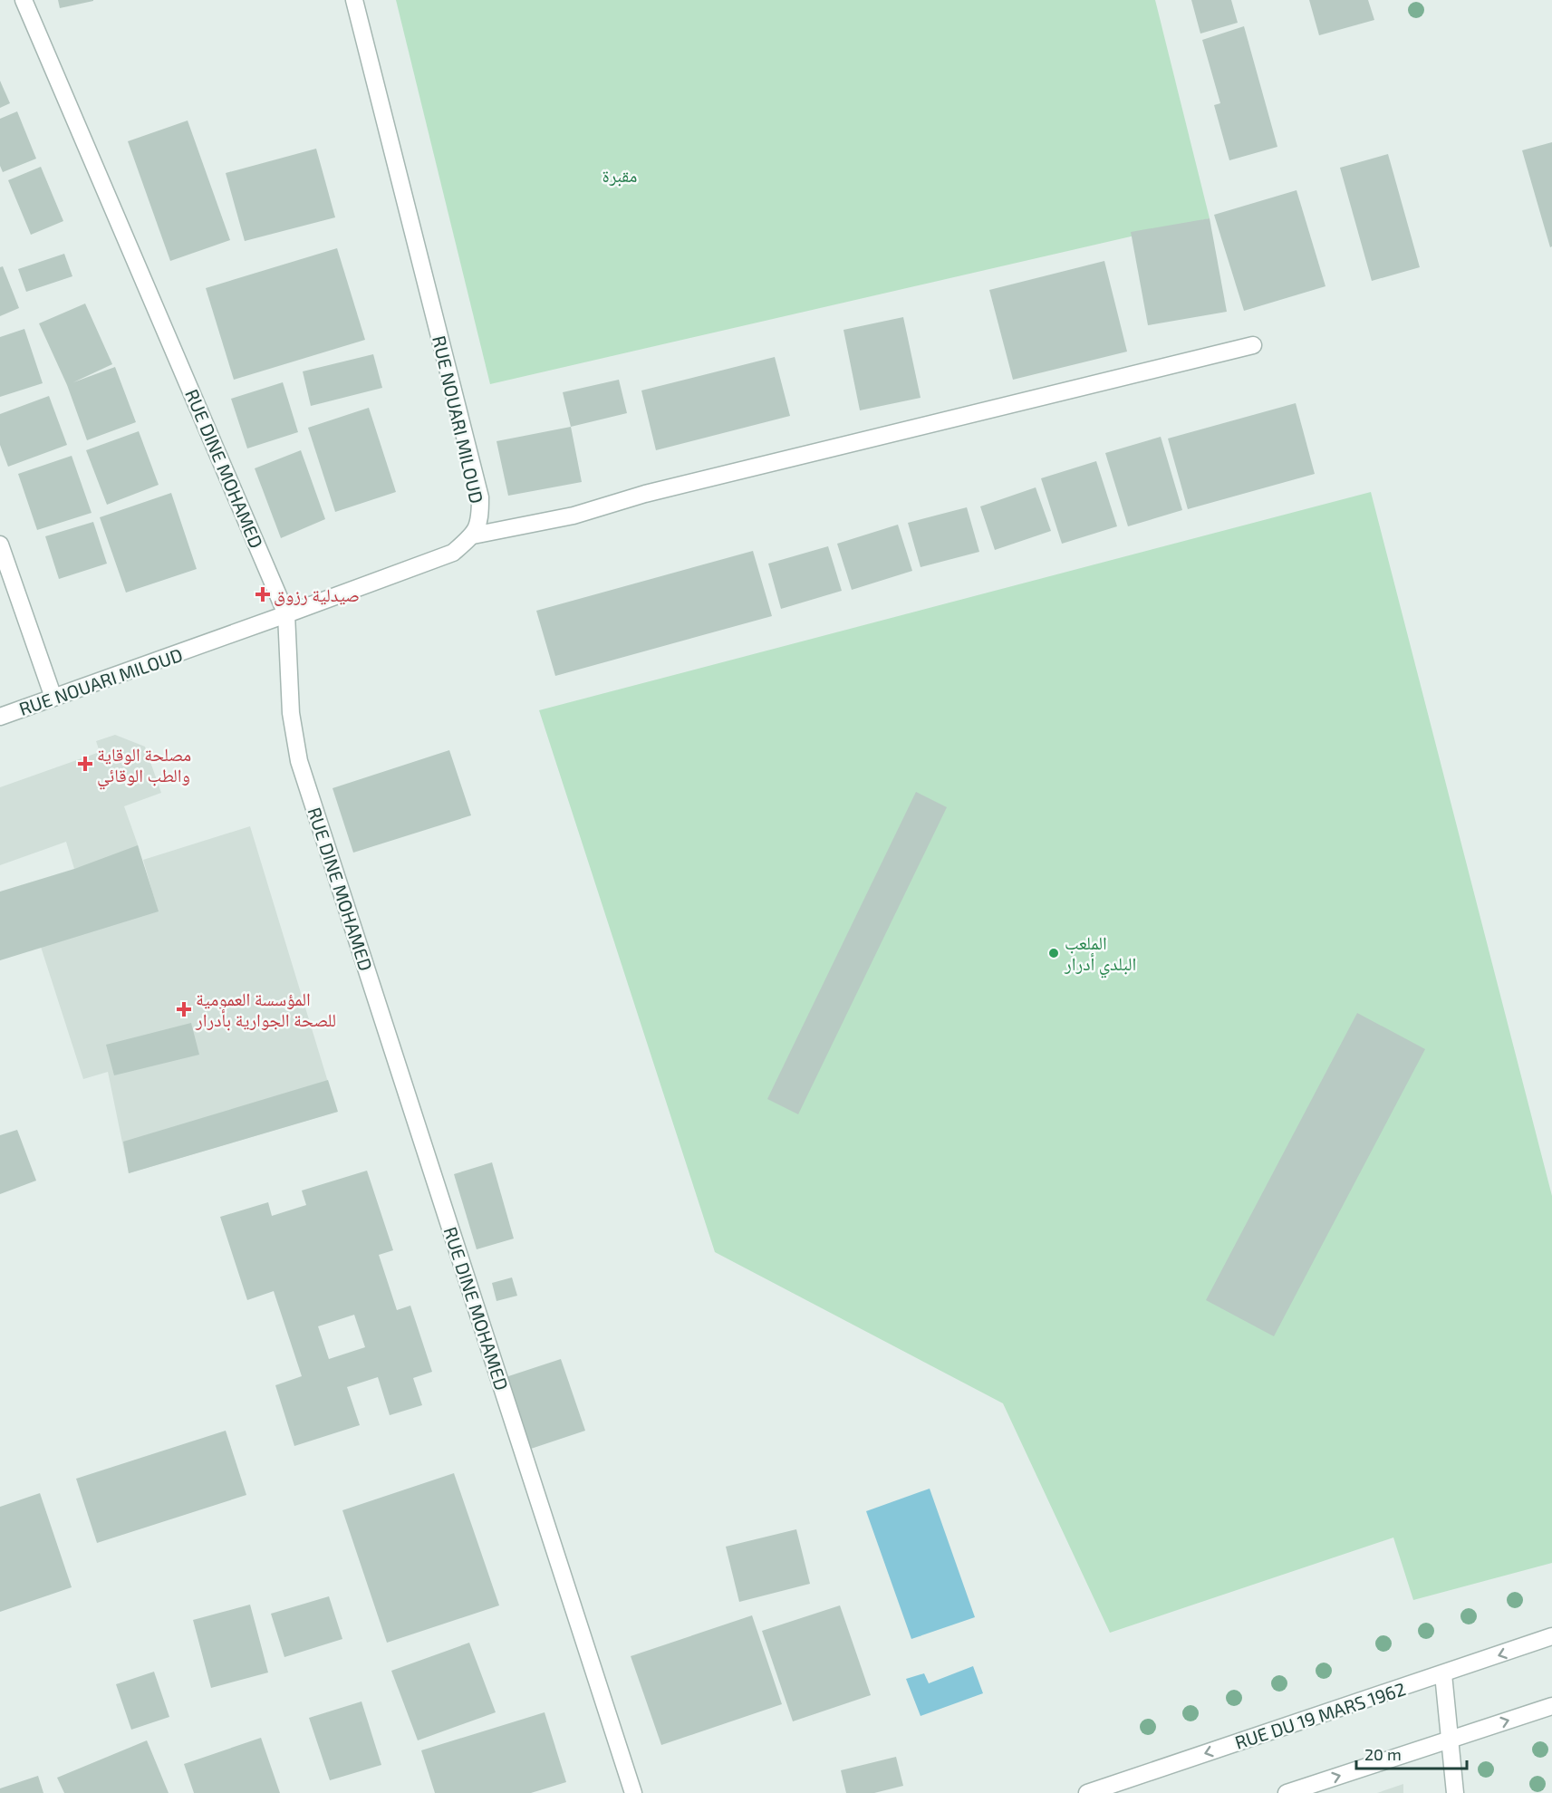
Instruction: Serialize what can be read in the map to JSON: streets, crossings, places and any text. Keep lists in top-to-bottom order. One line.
{"streets":{"street":["RUE NOUARI MILOUD","RUE DINE MOHAMED","RUE DU 19 MARS 1962"]},"crossings":[["RUE NOUARI MILOUD","RUE DINE MOHAMED"]],"parks":["مقبرة"],"places":{"health":["صيدلية رزوق","مصلحة الوقاية والطب الوقائي","المؤسسة العمومية للصحة الجوارية بأدرار"],"other":["الملعب البلدي أدرار"]},"scale_bar":"20 m"}
